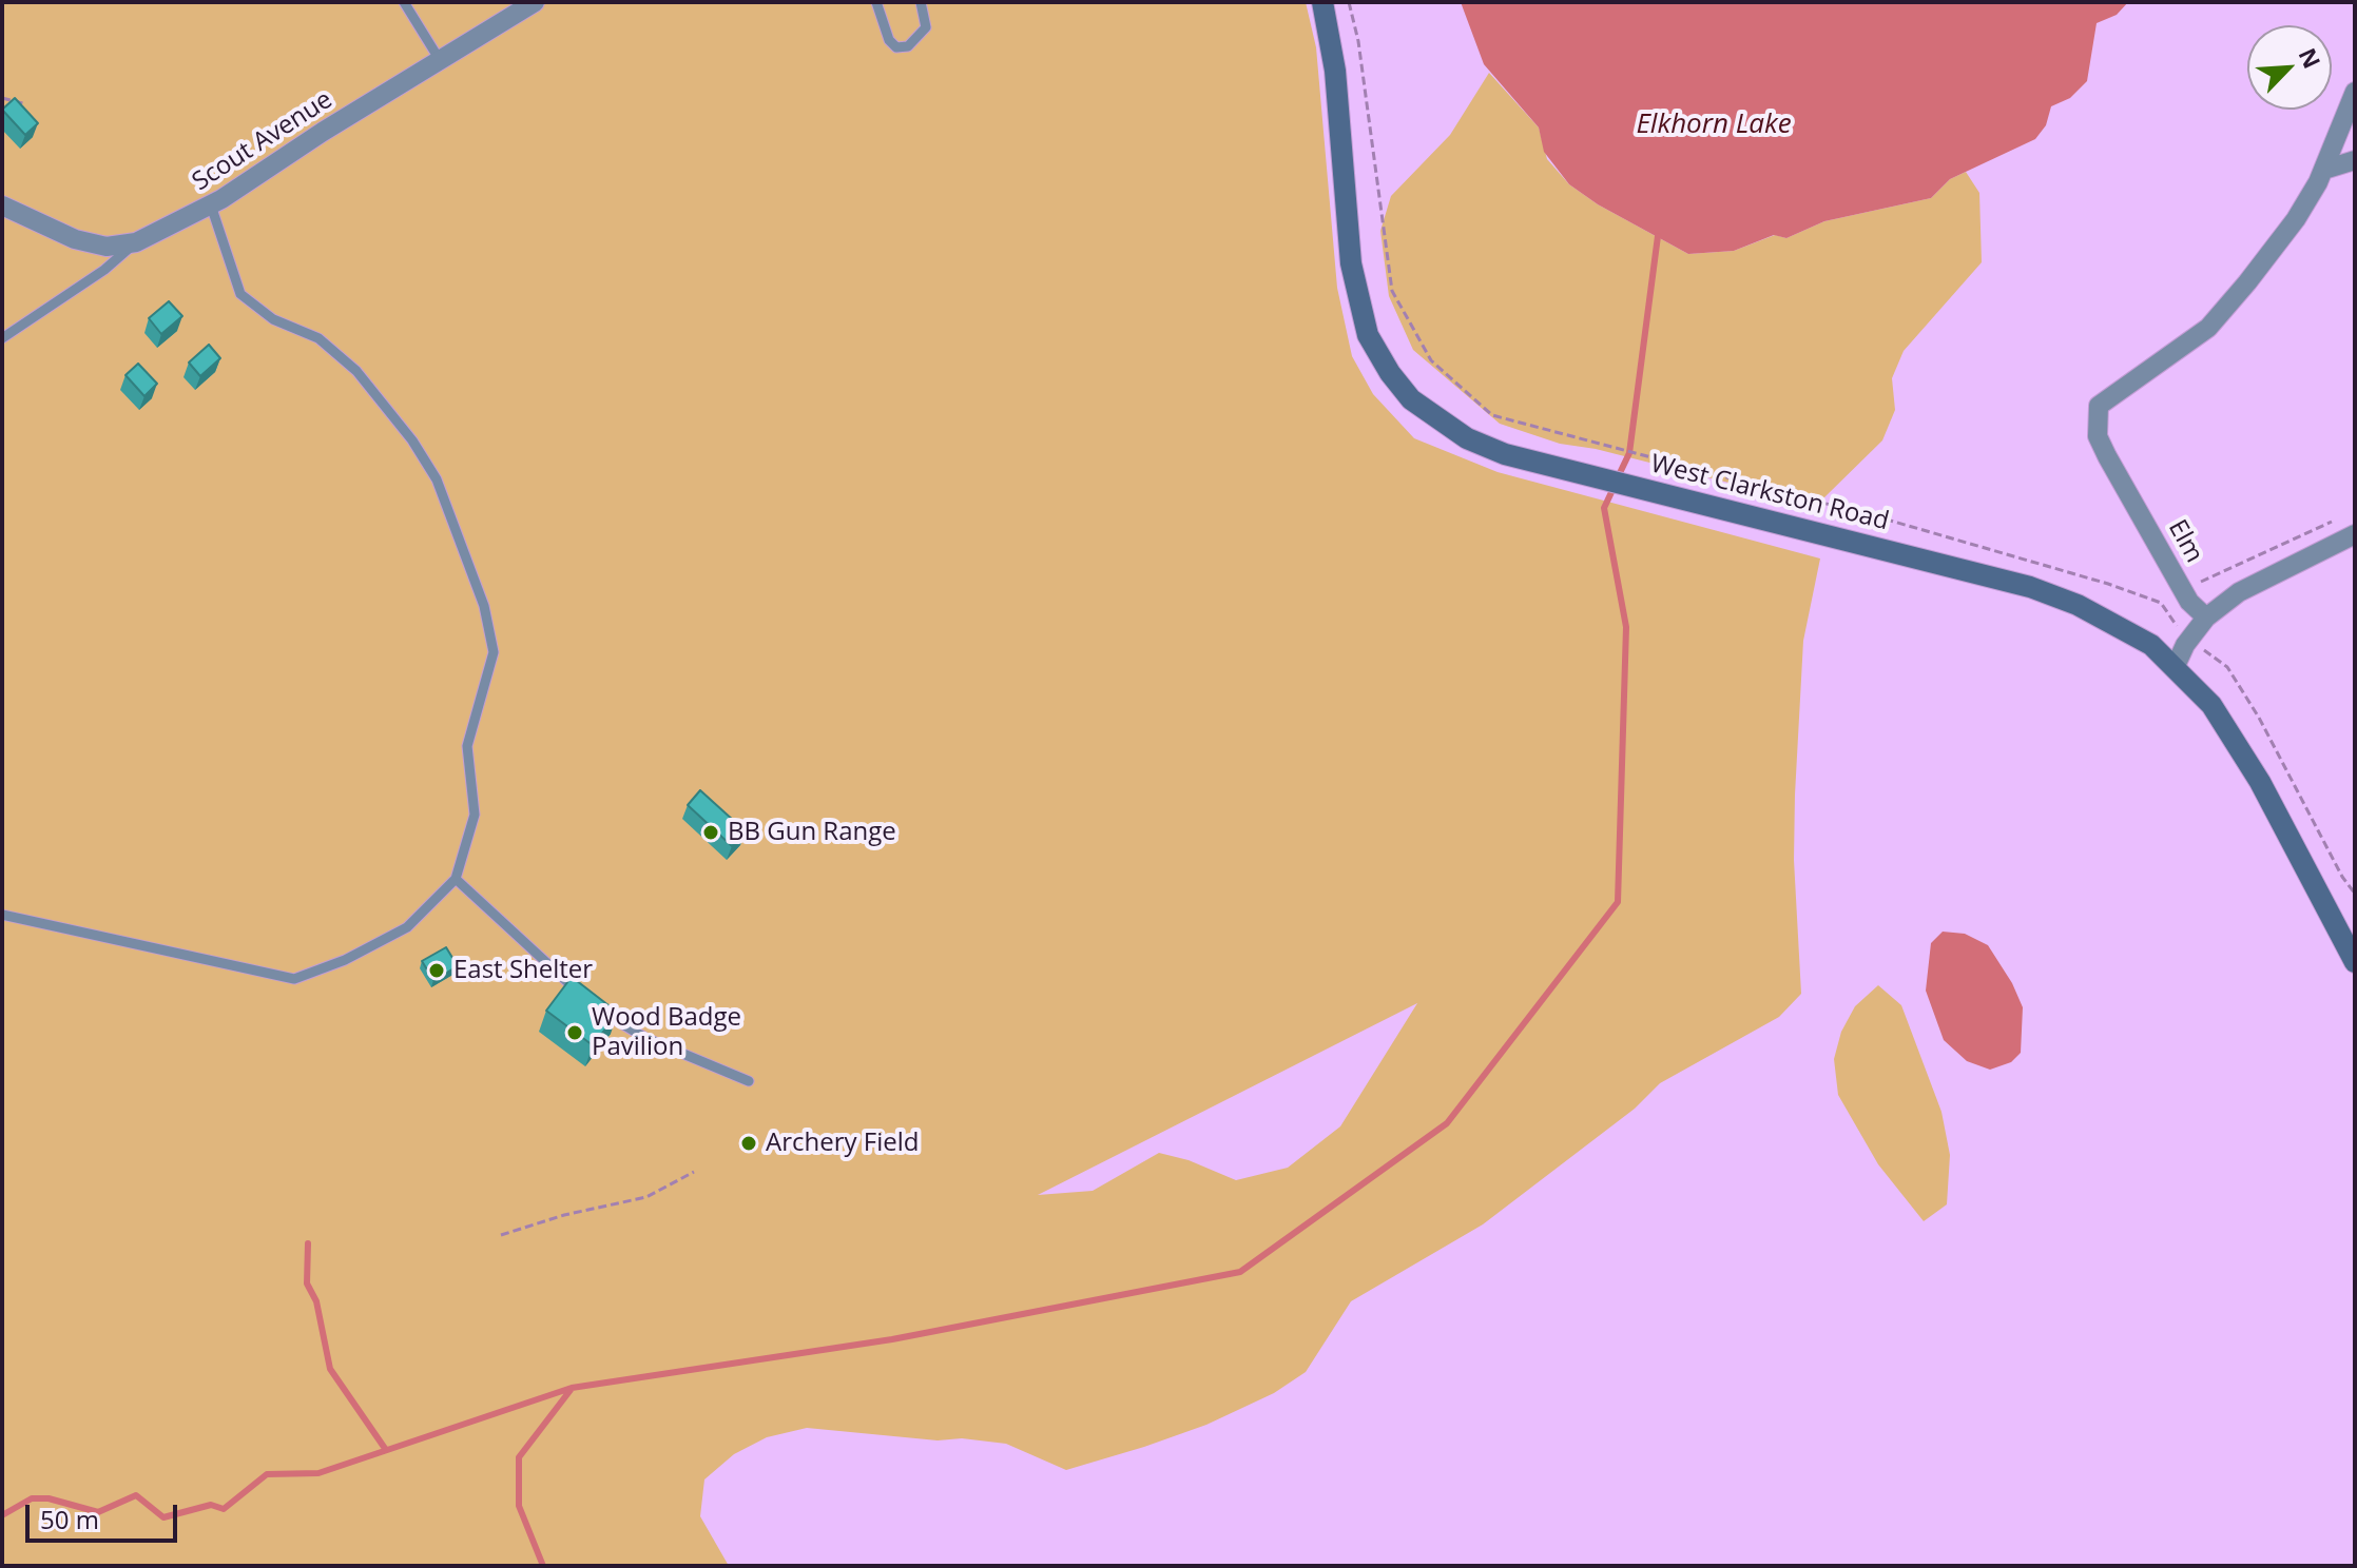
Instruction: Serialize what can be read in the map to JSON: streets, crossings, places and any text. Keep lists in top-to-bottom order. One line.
{"streets":{"main road":["West Clarkston Road"],"street":["Scout Avenue","Elm"]},"water":["Elkhorn Lake"],"places":["BB Gun Range","East Shelter","Wood Badge Pavilion","Archery Field"],"scale_bar":"50 m","north":"top right"}
